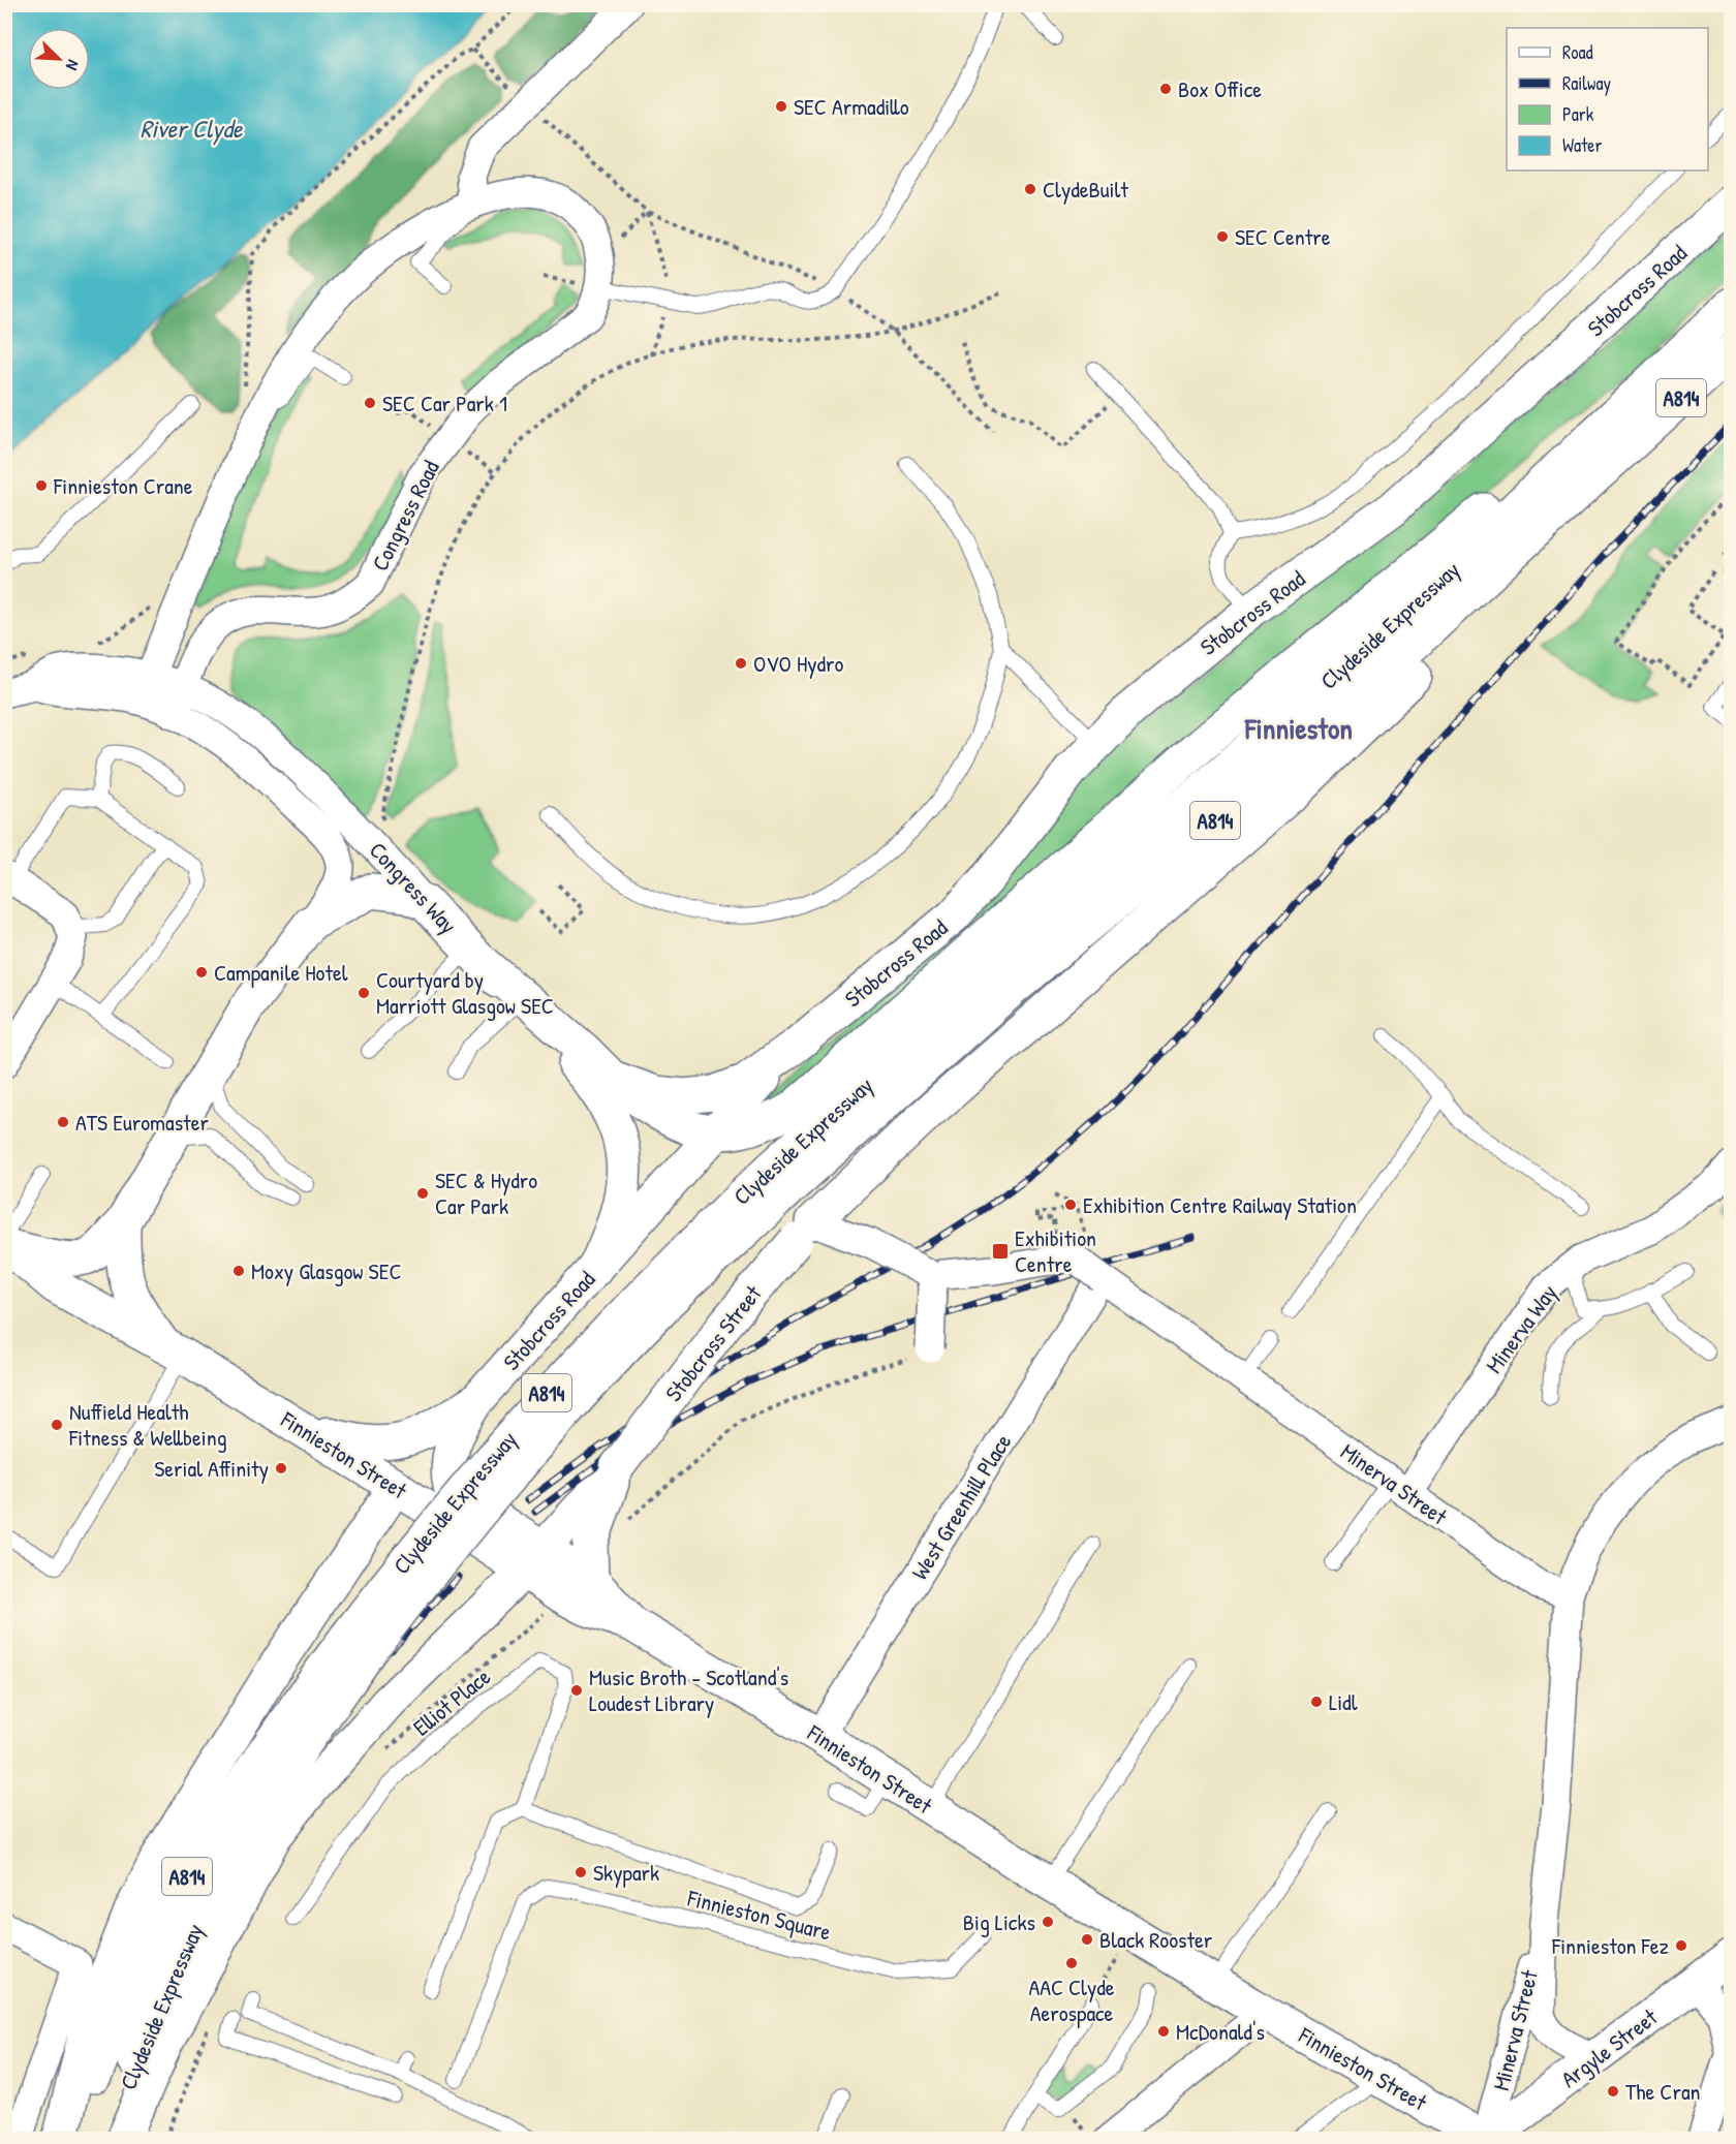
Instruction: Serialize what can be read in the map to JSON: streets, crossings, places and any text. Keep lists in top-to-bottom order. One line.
{"streets":{"main road":["Stobcross Road","A814","Clydeside Expressway","Congress Way","Stobcross Street","Finnieston Street","Argyle Street"],"street":["Congress Road","Minerva Way","Minerva Street","West Greenhill Place"],"lane":["Elliot Place","Finnieston Square"]},"crossings":[["Stobcross Road","Congress Way"],["Congress Road","Congress Way"],["Clydeside Expressway","Stobcross Street"],["Minerva Way","Minerva Street"],["Stobcross Street","Finnieston Street"],["Finnieston Street","Minerva Street"],["Finnieston Street","West Greenhill Place"],["Finnieston Street","Argyle Street"],["Minerva Street","West Greenhill Place"],["Minerva Street","Argyle Street"]],"districts":["Finnieston"],"water":["River Clyde"],"places":{"other":["Box Office","SEC Armadillo","ClydeBuilt","SEC Centre","SEC Car Park 1","Finnieston Crane","OVO Hydro","Campanile Hotel","Courtyard by Marriott Glasgow SEC","ATS Euromaster","SEC & Hydro Car Park","Exhibition Centre Railway Station","Moxy Glasgow SEC","Nuffield Health Fitness & Wellbeing","Serial Affinity","Music Broth - Scotland's Loudest Library","Lidl","Skypark","Big Licks","Black Rooster","Finnieston Fez","AAC Clyde Aerospace","McDonald's","The Cran"],"transit":["Exhibition Centre"]},"legend":["Road","Railway","Park","Water"],"north":"bottom right"}
